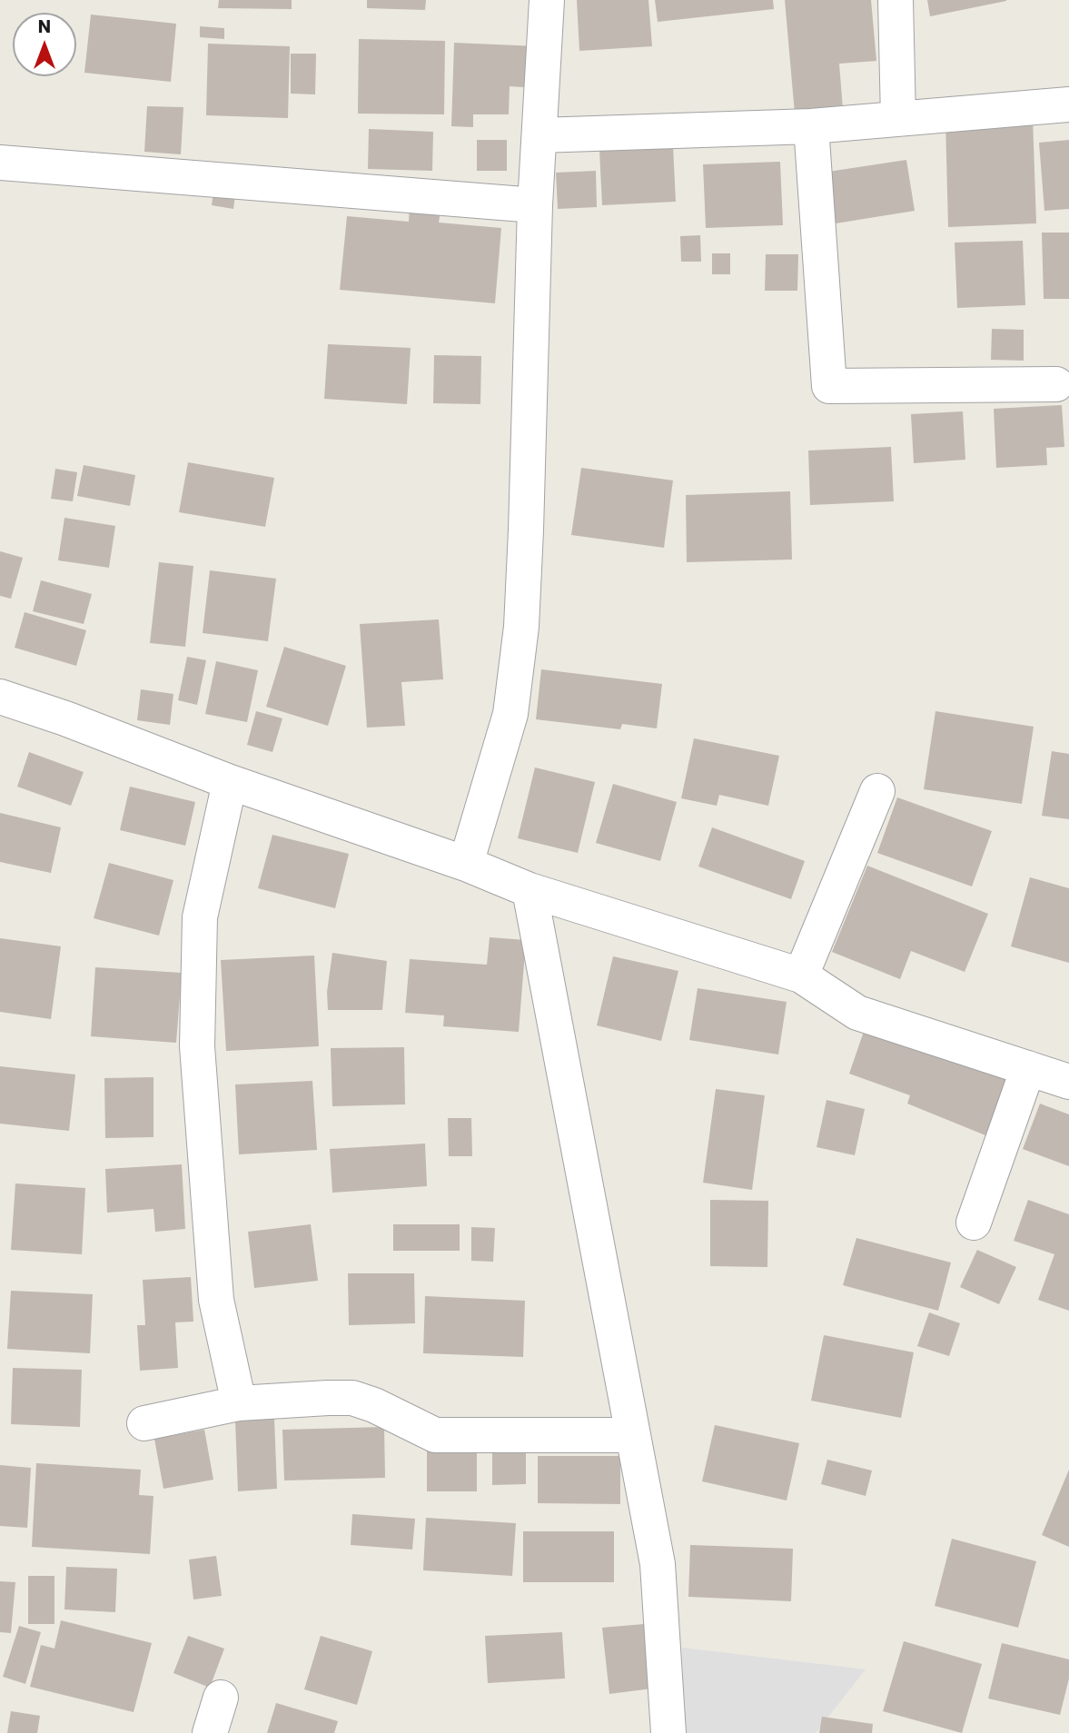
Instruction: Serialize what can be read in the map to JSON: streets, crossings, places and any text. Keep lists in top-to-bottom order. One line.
{"north":"top"}
